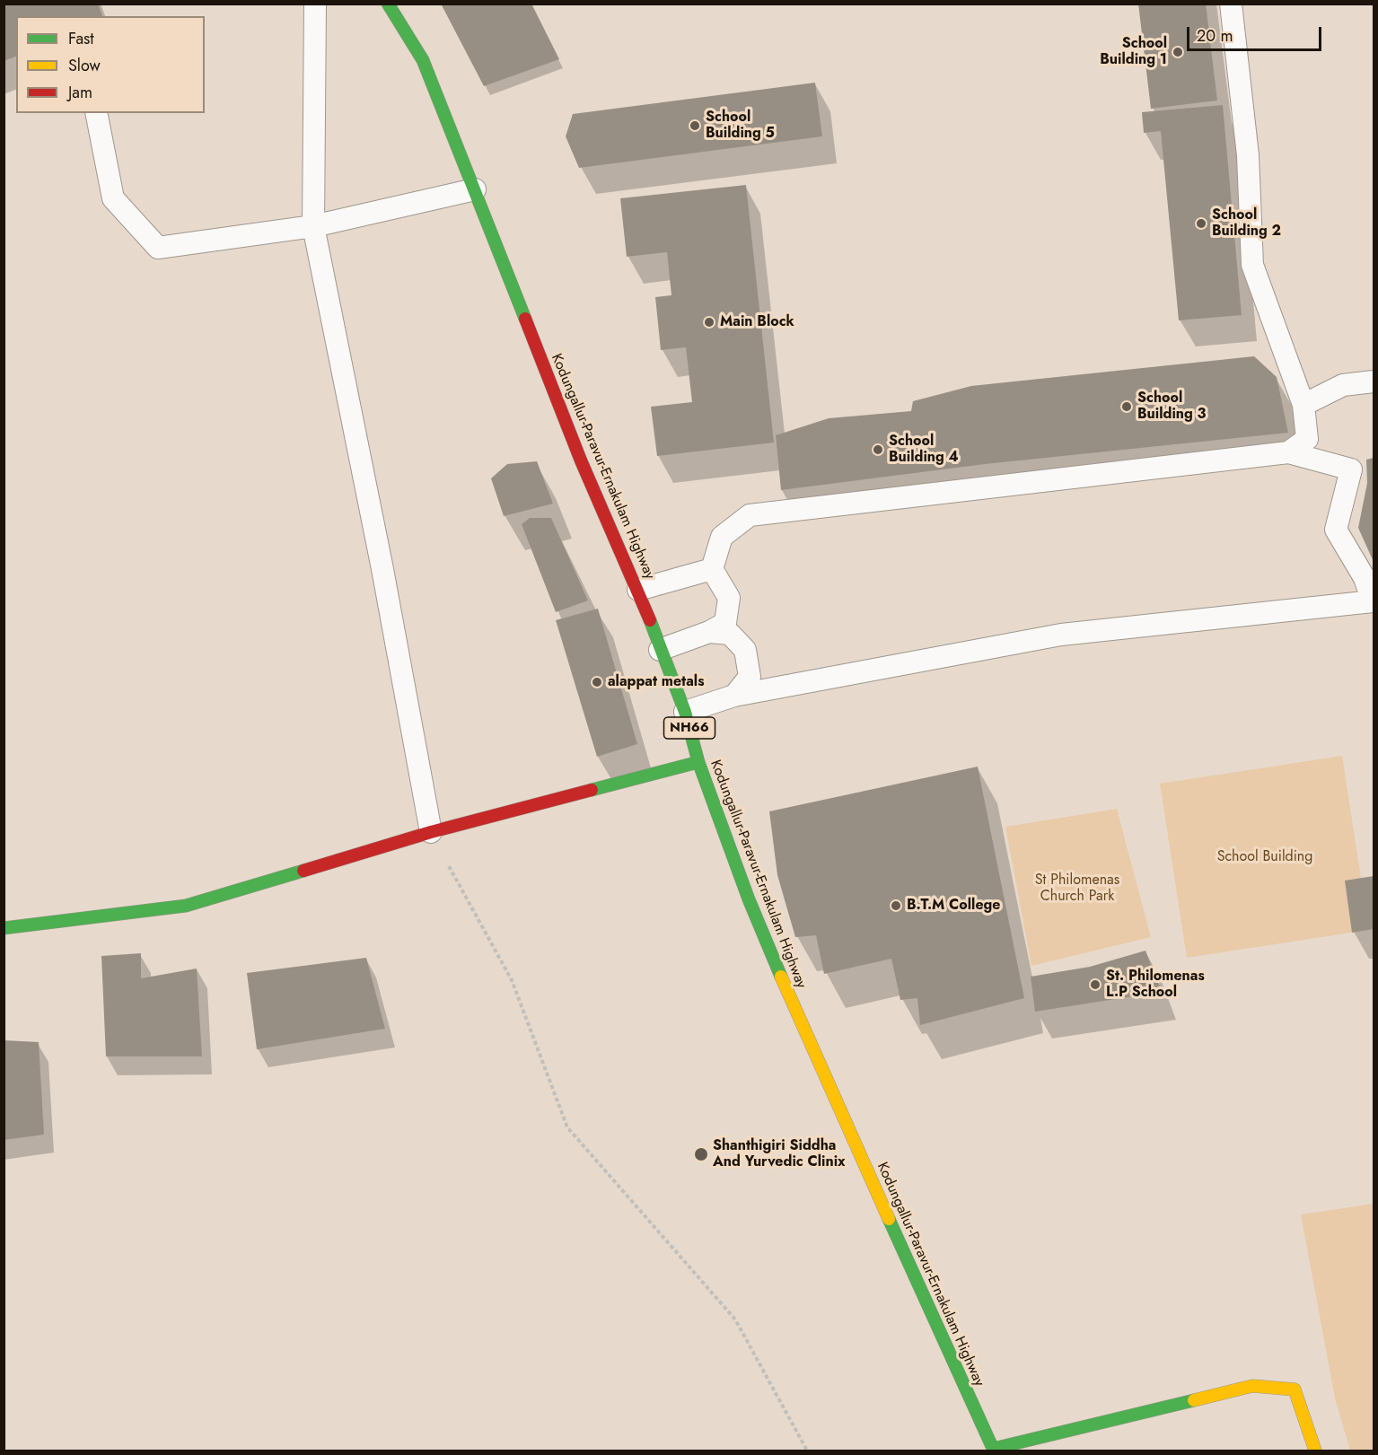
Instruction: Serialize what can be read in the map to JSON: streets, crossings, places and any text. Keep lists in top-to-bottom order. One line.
{"streets":{"main road":["Kodungallur-Paravur-Ernakulam Highway","NH66"]},"parks":["School Building","St Philomenas Church Park"],"places":["School Building 1","School Building 5","School Building 2","Main Block","School Building 3","School Building 4","alappat metals","B.T.M College","St. Philomenas L.P School","Shanthigiri Siddha And Yurvedic Clinix"],"legend":["Fast","Slow","Jam"],"scale_bar":"20 m"}
